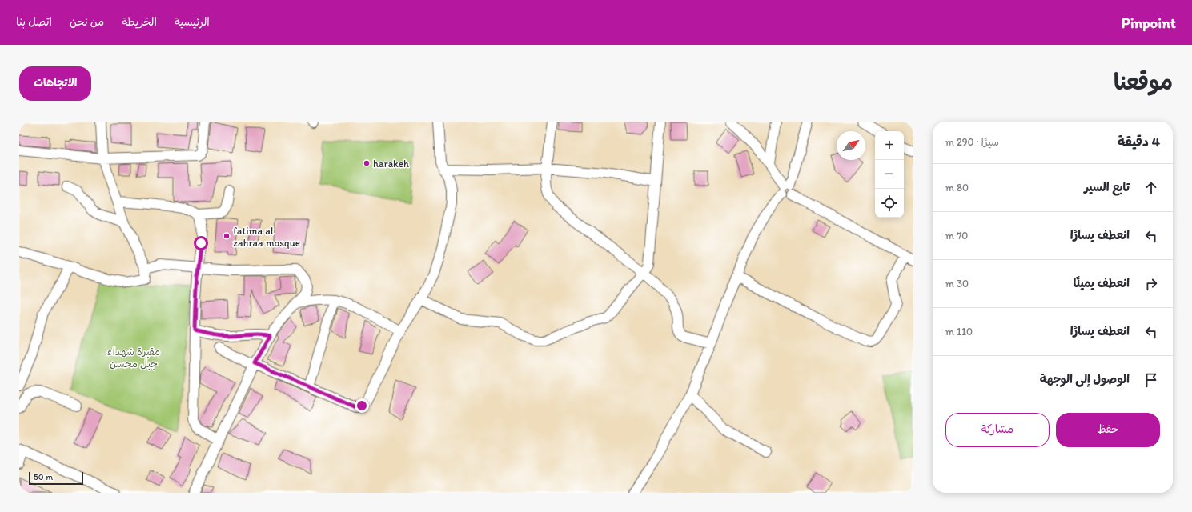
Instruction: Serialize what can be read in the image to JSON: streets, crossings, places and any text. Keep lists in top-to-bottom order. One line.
{"parks":["مقبرة شهداء جبل محسن"],"places":["harakeh","fatima al zahraa mosque"],"scale_bar":"50 m","north":"top right","page":{"header":"Pinpoint","nav":["الرئيسية","الخريطة","من نحن","اتصل بنا"],"title":"موقعنا","buttons":["الاتجاهات",["حفظ","مشاركة"]],"heading":["4 دقيقة","سيرًا · 290 m"],"map_buttons":["+","−"],"list":[["تابع السير","80 m"],["انعطف يسارًا","70 m"],["انعطف يمينًا","30 m"],["انعطف يسارًا","110 m"],"الوصول إلى الوجهة"],"scale":"50 m"}}
